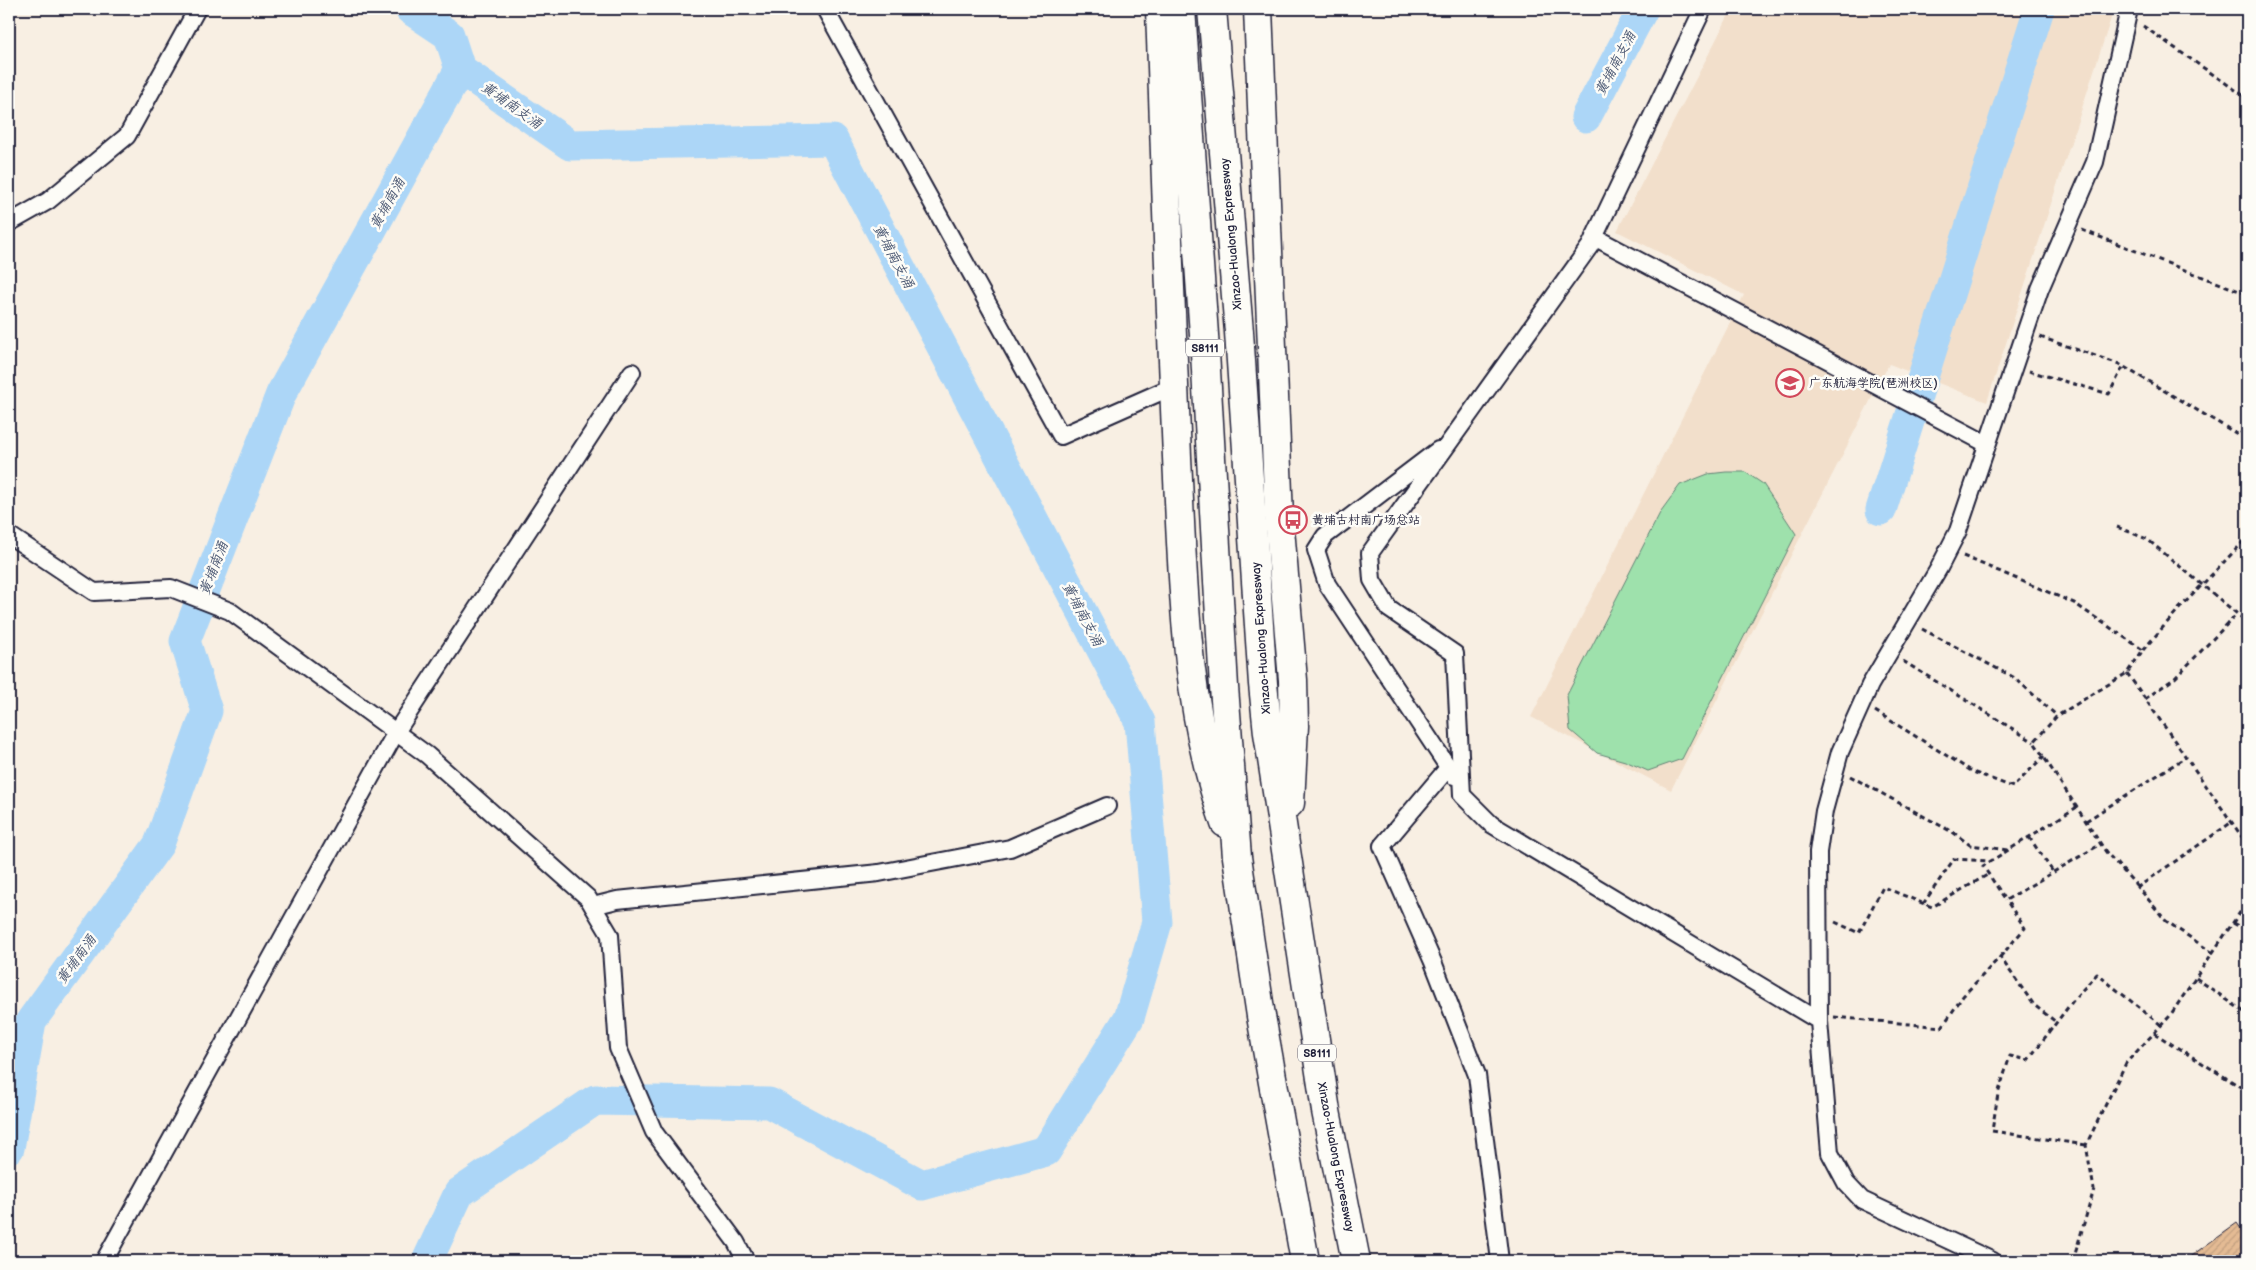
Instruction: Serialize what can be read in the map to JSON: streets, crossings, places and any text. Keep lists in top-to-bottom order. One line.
{"streets":{"highway":["Xinzao-Hualong Expressway","S8111"]},"water":["黄埔南支涌","黄埔南涌"],"places":{"school or university":["广东航海学院(琶洲校区)"],"bus stop":["黄埔古村南广场总站"]}}
